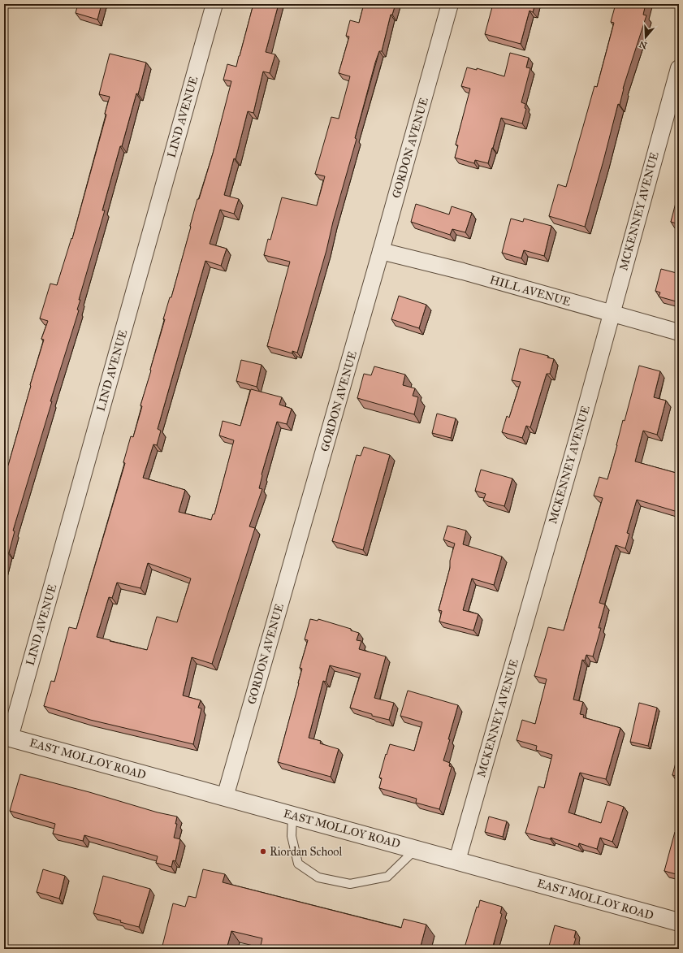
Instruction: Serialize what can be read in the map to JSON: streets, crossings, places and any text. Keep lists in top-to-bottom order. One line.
{"streets":{"street":["LIND AVENUE","GORDON AVENUE","MCKENNEY AVENUE","HILL AVENUE","EAST MOLLOY ROAD"]},"crossings":[["LIND AVENUE","EAST MOLLOY ROAD"],["GORDON AVENUE","HILL AVENUE"],["GORDON AVENUE","EAST MOLLOY ROAD"],["MCKENNEY AVENUE","HILL AVENUE"],["MCKENNEY AVENUE","EAST MOLLOY ROAD"]],"places":["Riordan School"],"north":"bottom"}
